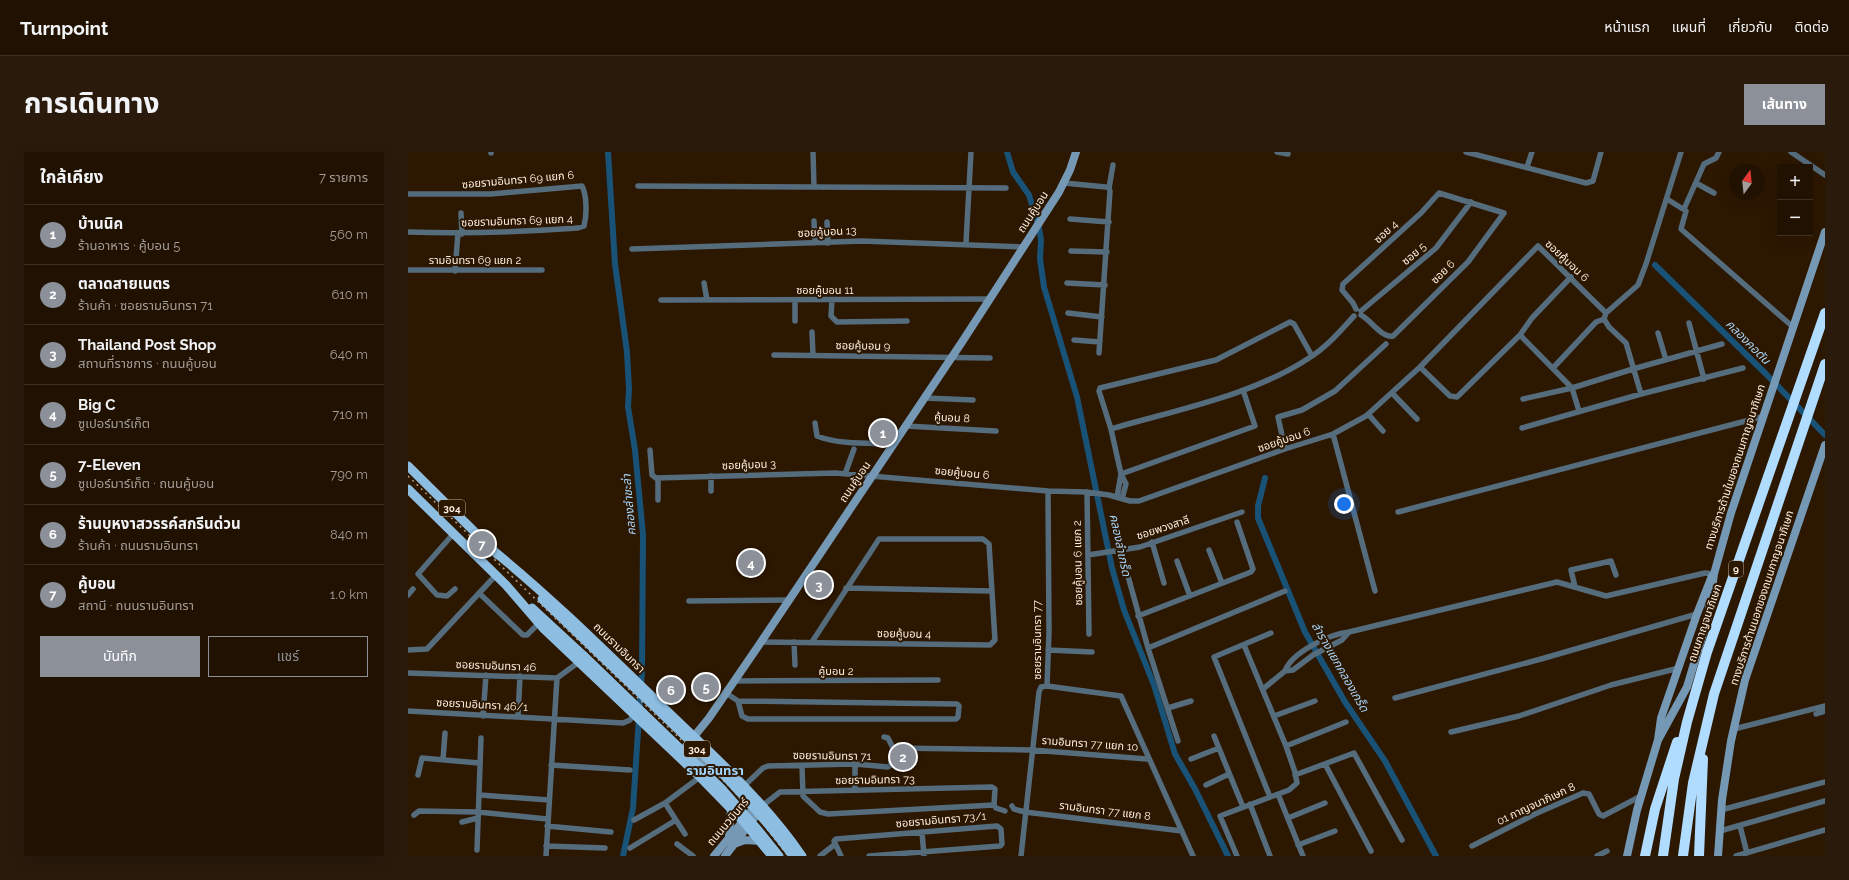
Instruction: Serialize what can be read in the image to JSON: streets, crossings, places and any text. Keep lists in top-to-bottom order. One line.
{"streets":{"highway":["9","ถนนกาญจนาภิเษก"],"main road":["ถนนคู้บอน","ทางบริการด้านในของถนนกาญจนาภิเษก","304","ทางบริการด้านนอกของถนนกาญจนาภิเษก","ถนนรามอินทรา","ถนนนวมินทร์"],"street":["ซอยรามอินทรา 69 แยก 6","ซอยรามอินทรา 69 แยก 4","ซอยคู้บอน 13","ซอย 4","ซอย 5","รามอินทรา 69 แยก 2","ซอยคู้บอน 6","ซอย 6","ซอยคู้บอน 11","ซอยคู้บอน 9","คู้บอน 8","ซอยคู้บอน 3","ซอยพวงสาลี","ซอยคู้บอน 6 แยก 2","ซอยคู้บอน 4","ซอยรามอินทรา 77","ซอยรามอินทรา 46","คู้บอน 2","ซอยรามอินทรา 46/1","รามอินทรา 77 แยก 10","ซอยรามอินทรา 71","ซอยรามอินทรา 73","01 กาญจนาภิเษก 8","รามอินทรา 77 แยก 8","ซอยรามอินทรา 73/1"]},"crossings":[["ซอยรามอินทรา 69 แยก 6","ซอยรามอินทรา 69 แยก 4"],["ถนนคู้บอน","ซอยคู้บอน 13"],["ถนนคู้บอน","ซอยคู้บอน 6"],["ถนนคู้บอน","ซอยคู้บอน 11"],["ถนนคู้บอน","ซอยคู้บอน 9"],["ถนนคู้บอน","คู้บอน 8"],["ถนนคู้บอน","ซอยคู้บอน 3"],["ถนนคู้บอน","304"],["ถนนคู้บอน","ซอยคู้บอน 4"],["ถนนคู้บอน","ถนนรามอินทรา"],["ถนนคู้บอน","คู้บอน 2"],["ซอย 4","ซอย 5"],["ซอย 4","ซอย 6"],["ซอย 5","ซอย 6"],["ซอยคู้บอน 6","ซอยคู้บอน 3"],["ซอยคู้บอน 6","ซอยคู้บอน 6 แยก 2"],["ซอยคู้บอน 6","ซอยรามอินทรา 77"],["ทางบริการด้านในของถนนกาญจนาภิเษก","01 กาญจนาภิเษก 8"],["304","ซอยรามอินทรา 46/1"],["304","ถนนนวมินทร์"],["ซอยพวงสาลี","ซอยคู้บอน 6 แยก 2"],["ซอยรามอินทรา 77","รามอินทรา 77 แยก 10"],["ซอยรามอินทรา 77","รามอินทรา 77 แยก 8"],["ถนนรามอินทรา","ซอยรามอินทรา 71"],["ถนนรามอินทรา","ซอยรามอินทรา 73"],["ถนนรามอินทรา","ถนนนวมินทร์"],["ซอยรามอินทรา 73","ถนนนวมินทร์"]],"districts":["รามอินทรา"],"water":["คลองคอตัน","คลองลำชะล่า","คลองลำเกร็ด","ลำรางแยกคลองเกร็ด"],"north":"top","page":{"header":"Turnpoint","nav":["หน้าแรก","แผนที่","เกี่ยวกับ","ติดต่อ"],"title":"การเดินทาง","buttons":["เส้นทาง",["บันทึก","แชร์"]],"heading":["ใกล้เคียง","7 รายการ"],"map_buttons":["+","−"],"list":[{"mark":"1","name":"บ้านนิค","note":"ร้านอาหาร · คู้บอน 5","value":"560 m"},{"mark":"2","name":"ตลาดสายเนตร","note":"ร้านค้า · ซอยรามอินทรา 71","value":"610 m"},{"mark":"3","name":"Thailand Post Shop","note":"สถานที่ราชการ · ถนนคู้บอน","value":"640 m"},{"mark":"4","name":"Big C","note":"ซูเปอร์มาร์เก็ต","value":"710 m"},{"mark":"5","name":"7-Eleven","note":"ซูเปอร์มาร์เก็ต · ถนนคู้บอน","value":"790 m"},{"mark":"6","name":"ร้านบุหงาสวรรค์สกรีนด่วน","note":"ร้านค้า · ถนนรามอินทรา","value":"840 m"},{"mark":"7","name":"คู้บอน","note":"สถานี · ถนนรามอินทรา","value":"1.0 km"}],"pins":["1","7","4","3","5","6","2"]}}
